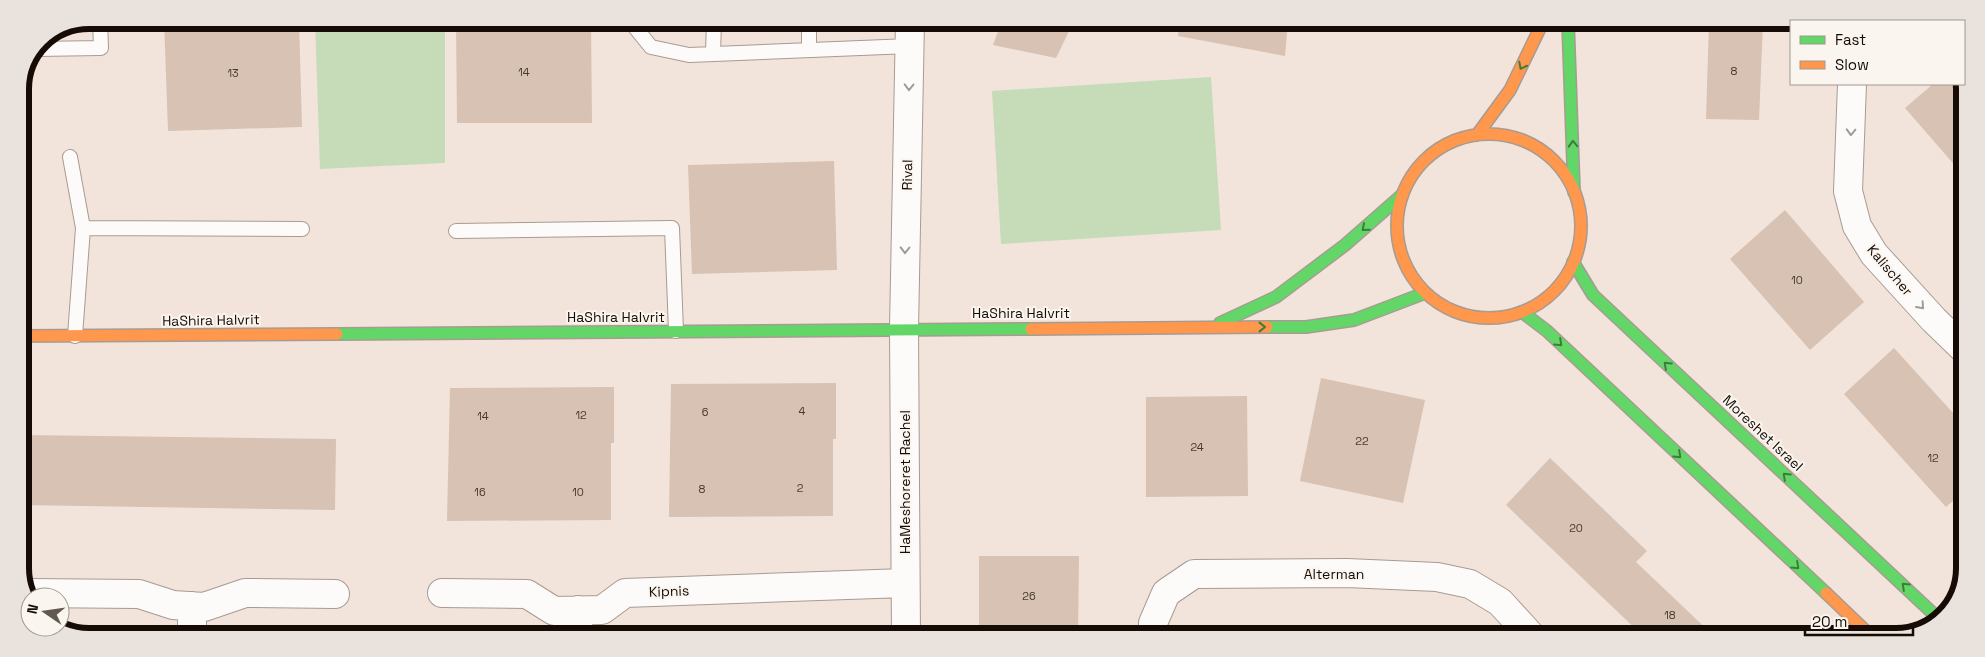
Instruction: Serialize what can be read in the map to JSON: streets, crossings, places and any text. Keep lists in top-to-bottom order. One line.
{"streets":{"street":["Rival","Kalischer","HaShira HaIvrit","Moreshet Israel","HaMeshoreret Rachel","Alterman","Kipnis"]},"crossings":[["Rival","HaShira HaIvrit"],["Rival","HaMeshoreret Rachel"],["HaShira HaIvrit","HaMeshoreret Rachel"],["HaMeshoreret Rachel","Kipnis"]],"one_way":["Rival","Kalischer"],"house_numbers":["8","14","13","10","4","6","12","14","22","24","12","2","8","16","10","20","26","18"],"legend":["Fast","Slow"],"scale_bar":"20 m","north":"left"}
